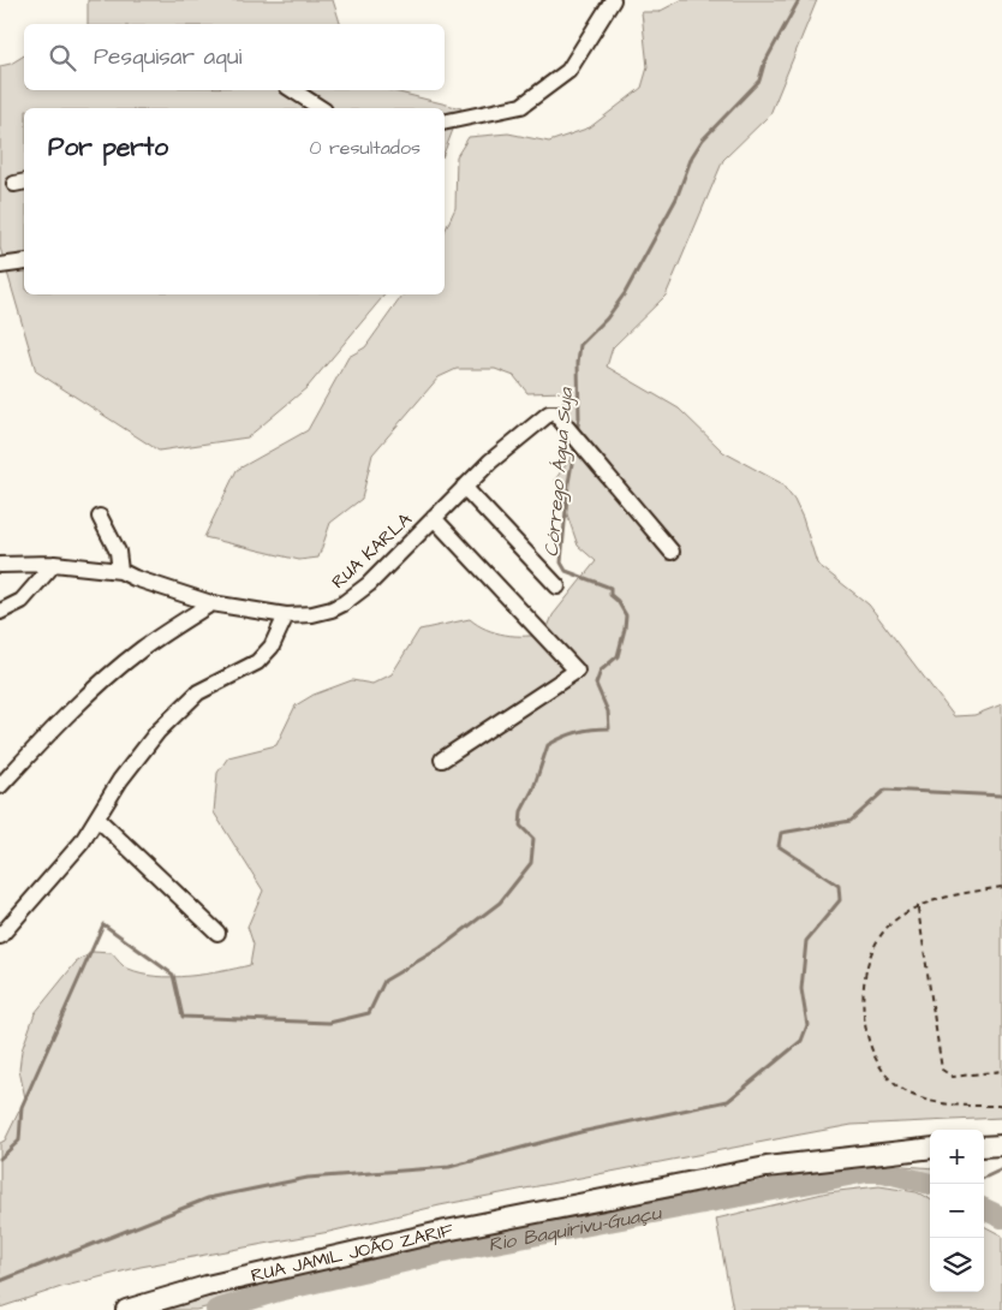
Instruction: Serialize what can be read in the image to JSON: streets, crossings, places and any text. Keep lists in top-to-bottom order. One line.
{"streets":{"main road":["RUA JAMIL JOÃO ZARIF"],"street":["RUA KARLA"]},"water":["Córrego Água Suja","Rio Baquirivu-Guaçu"],"page":{"search":"Pesquisar aqui","heading":["Por perto","0 resultados"],"map_buttons":["+","−"]}}
